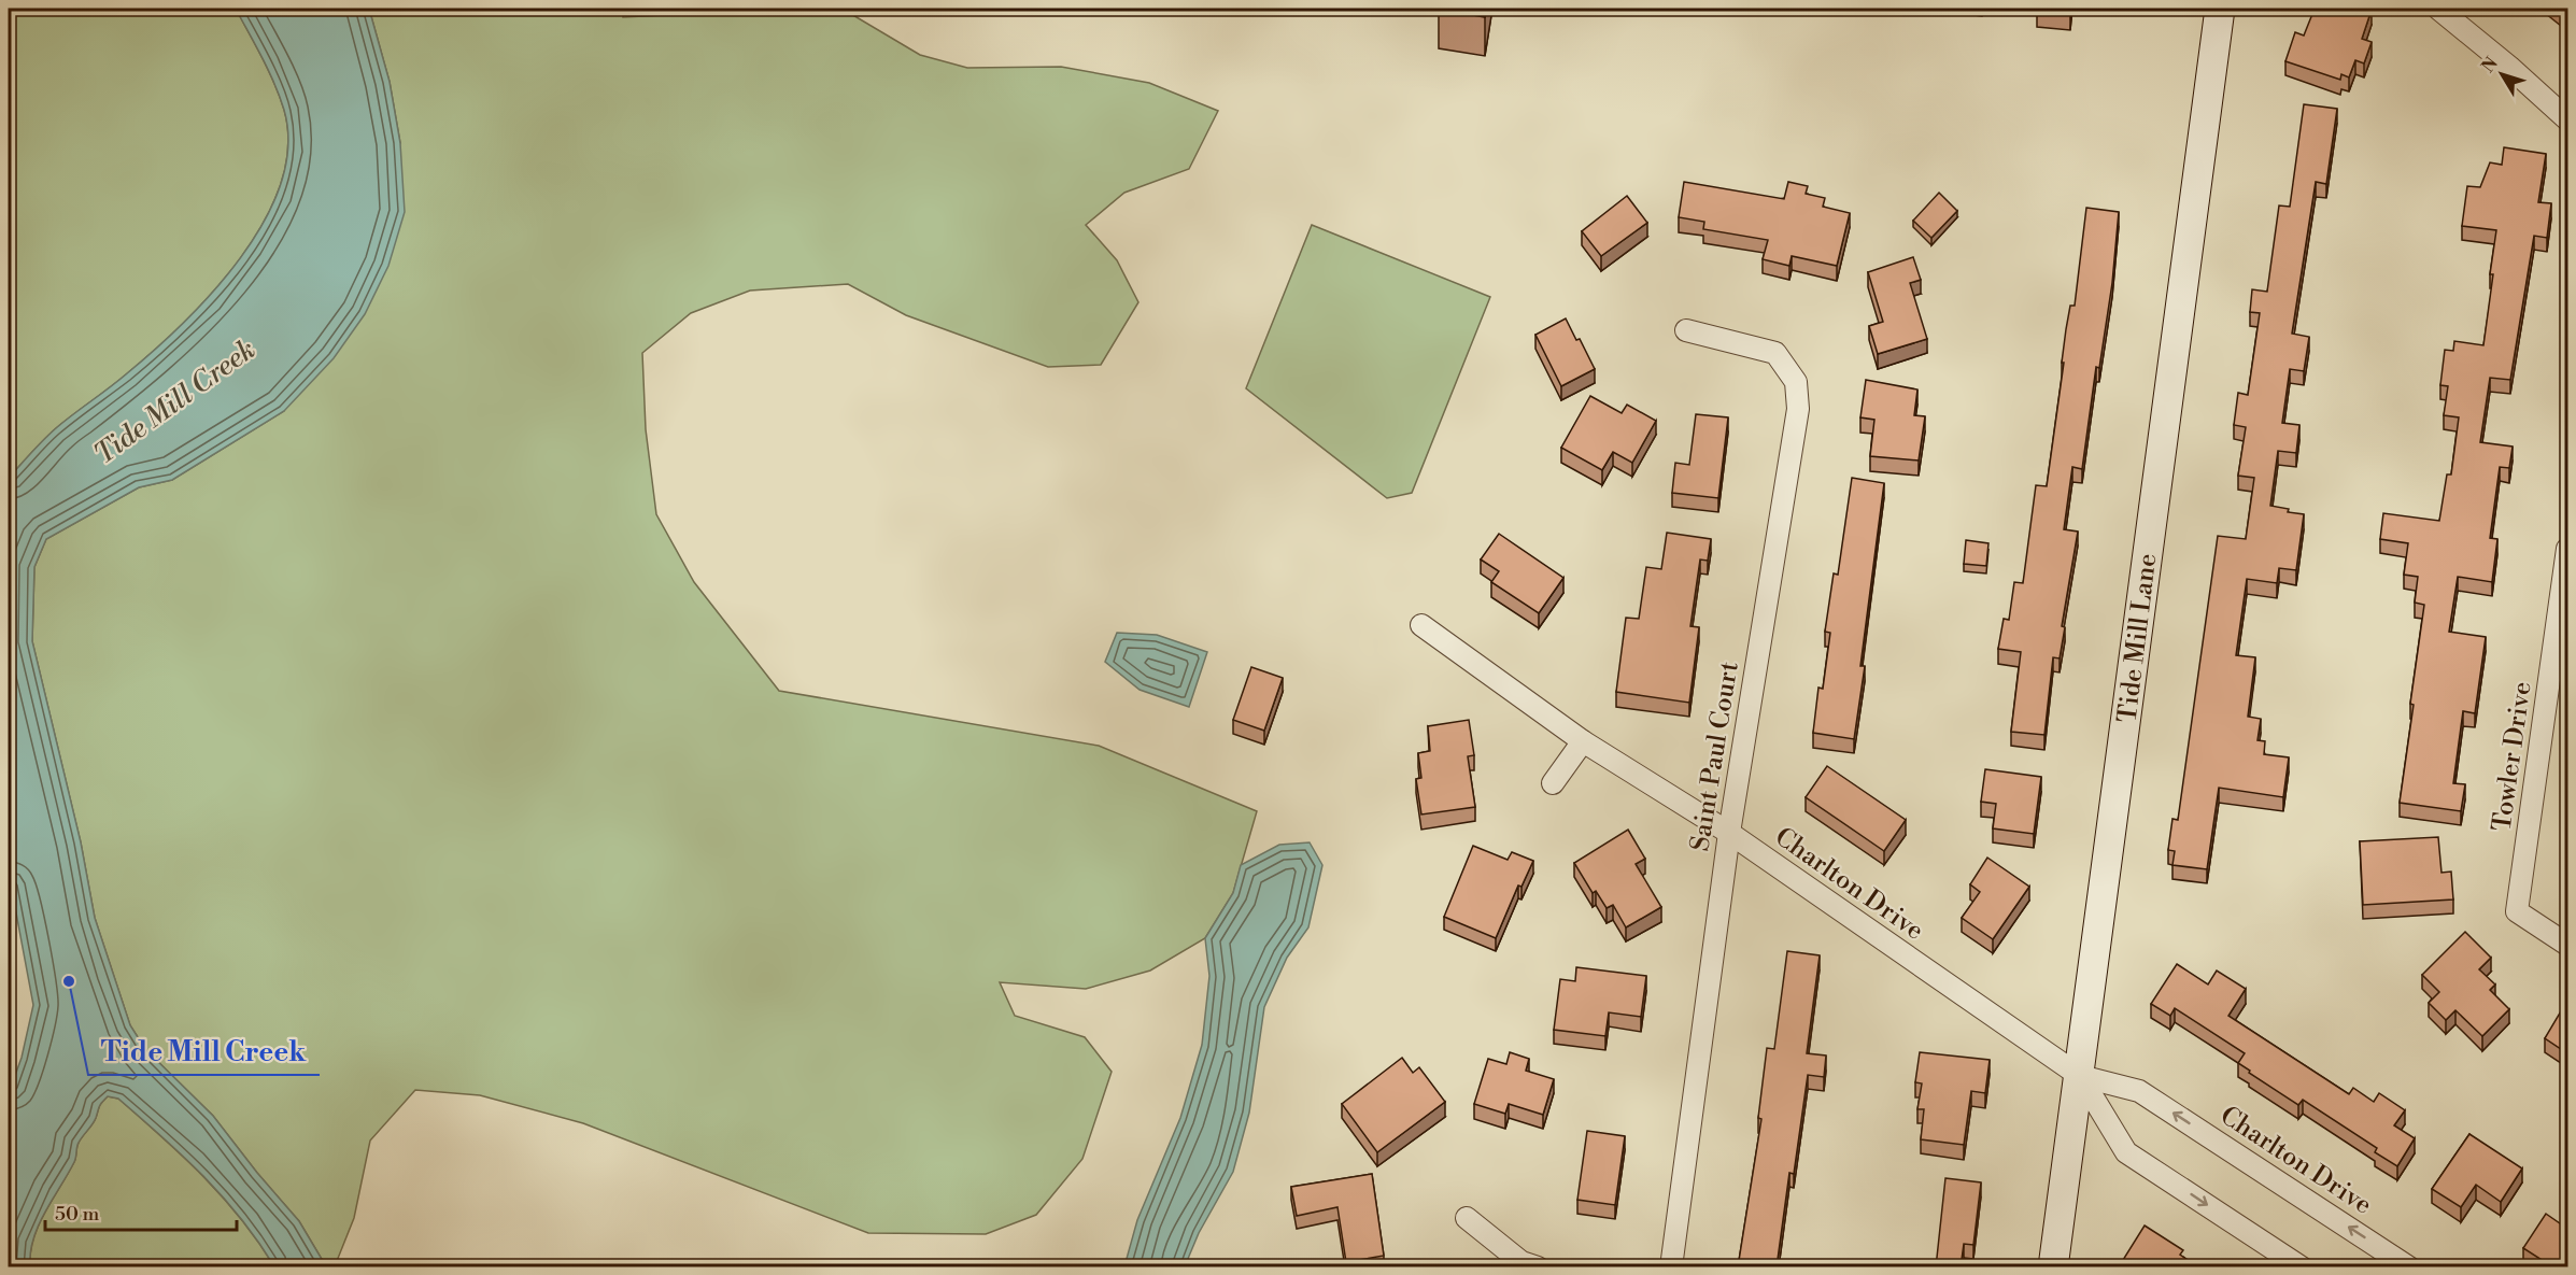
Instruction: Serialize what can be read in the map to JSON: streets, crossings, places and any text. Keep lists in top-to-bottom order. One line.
{"streets":{"street":["Tide Mill Lane","Saint Paul Court","Towler Drive","Charlton Drive"]},"crossings":[["Tide Mill Lane","Charlton Drive"],["Saint Paul Court","Charlton Drive"]],"water":["Tide Mill Creek"],"places":["Tide Mill Creek"],"scale_bar":"50 m","north":"top left"}
